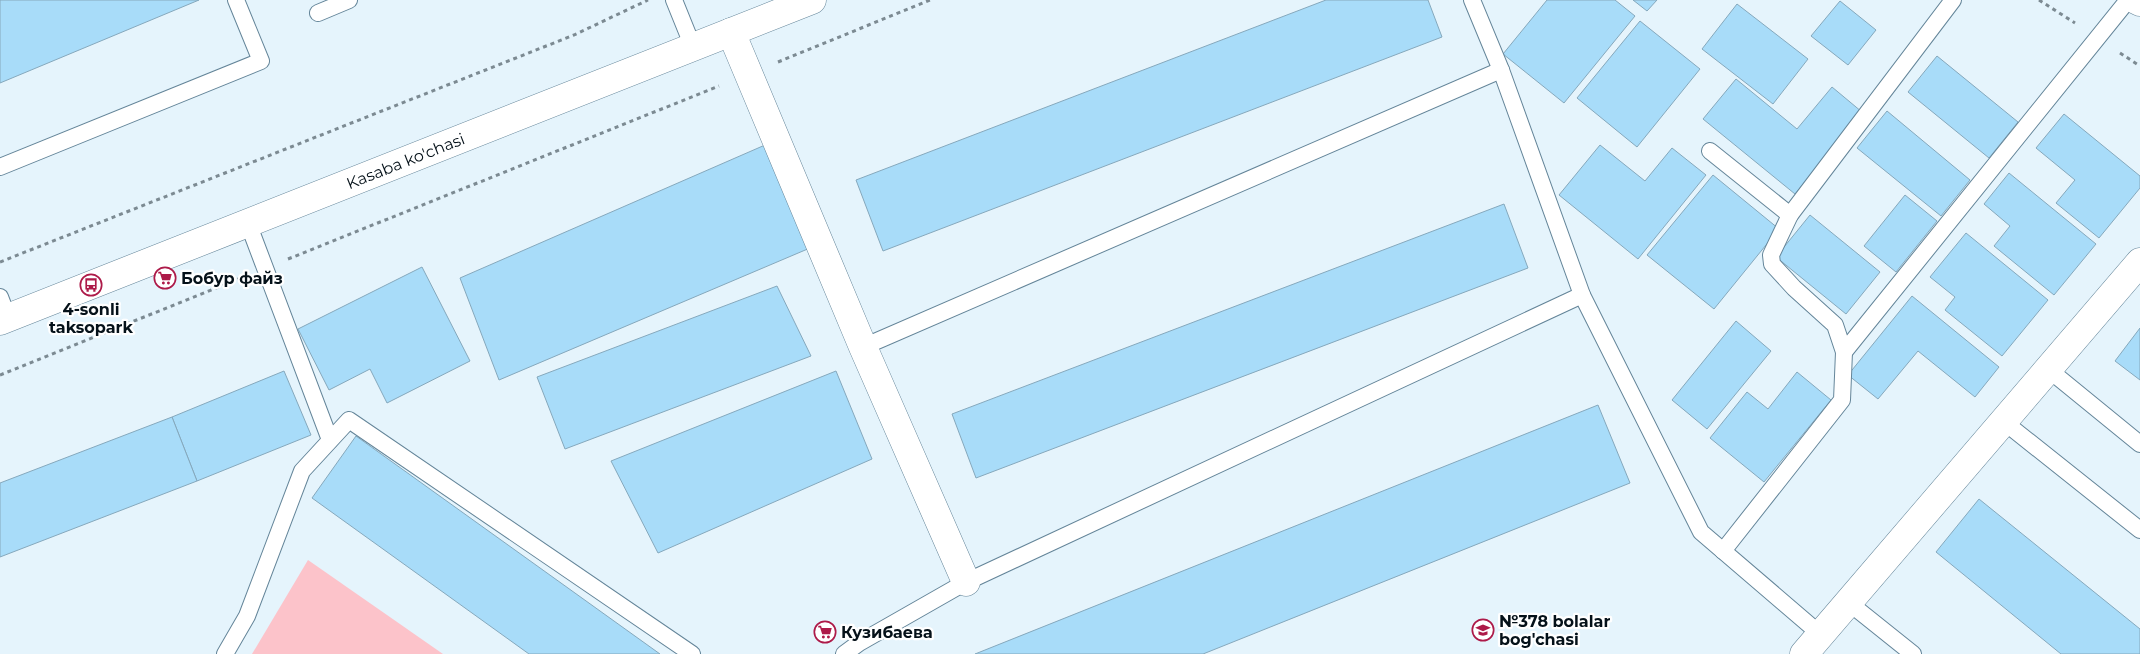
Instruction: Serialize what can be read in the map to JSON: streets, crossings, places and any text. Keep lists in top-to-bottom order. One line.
{"streets":{"street":["Kasaba ko'chasi"]},"places":{"supermarket":["Бобур файз","Кузибаева"],"bus stop":["4-sonli taksopark"],"school or university":["№378 bolalar bog'chasi"]}}
